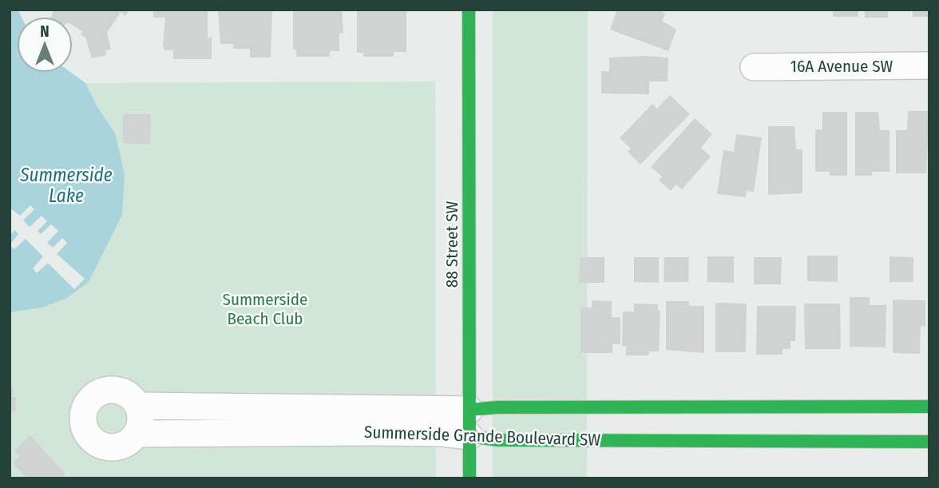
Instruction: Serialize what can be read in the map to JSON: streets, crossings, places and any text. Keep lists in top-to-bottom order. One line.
{"streets":{"street":["16A Avenue SW","88 Street SW","Summerside Grande Boulevard SW"]},"crossings":[["88 Street SW","Summerside Grande Boulevard SW"]],"water":["Summerside Lake"],"parks":["Summerside Beach Club"],"north":"top"}
